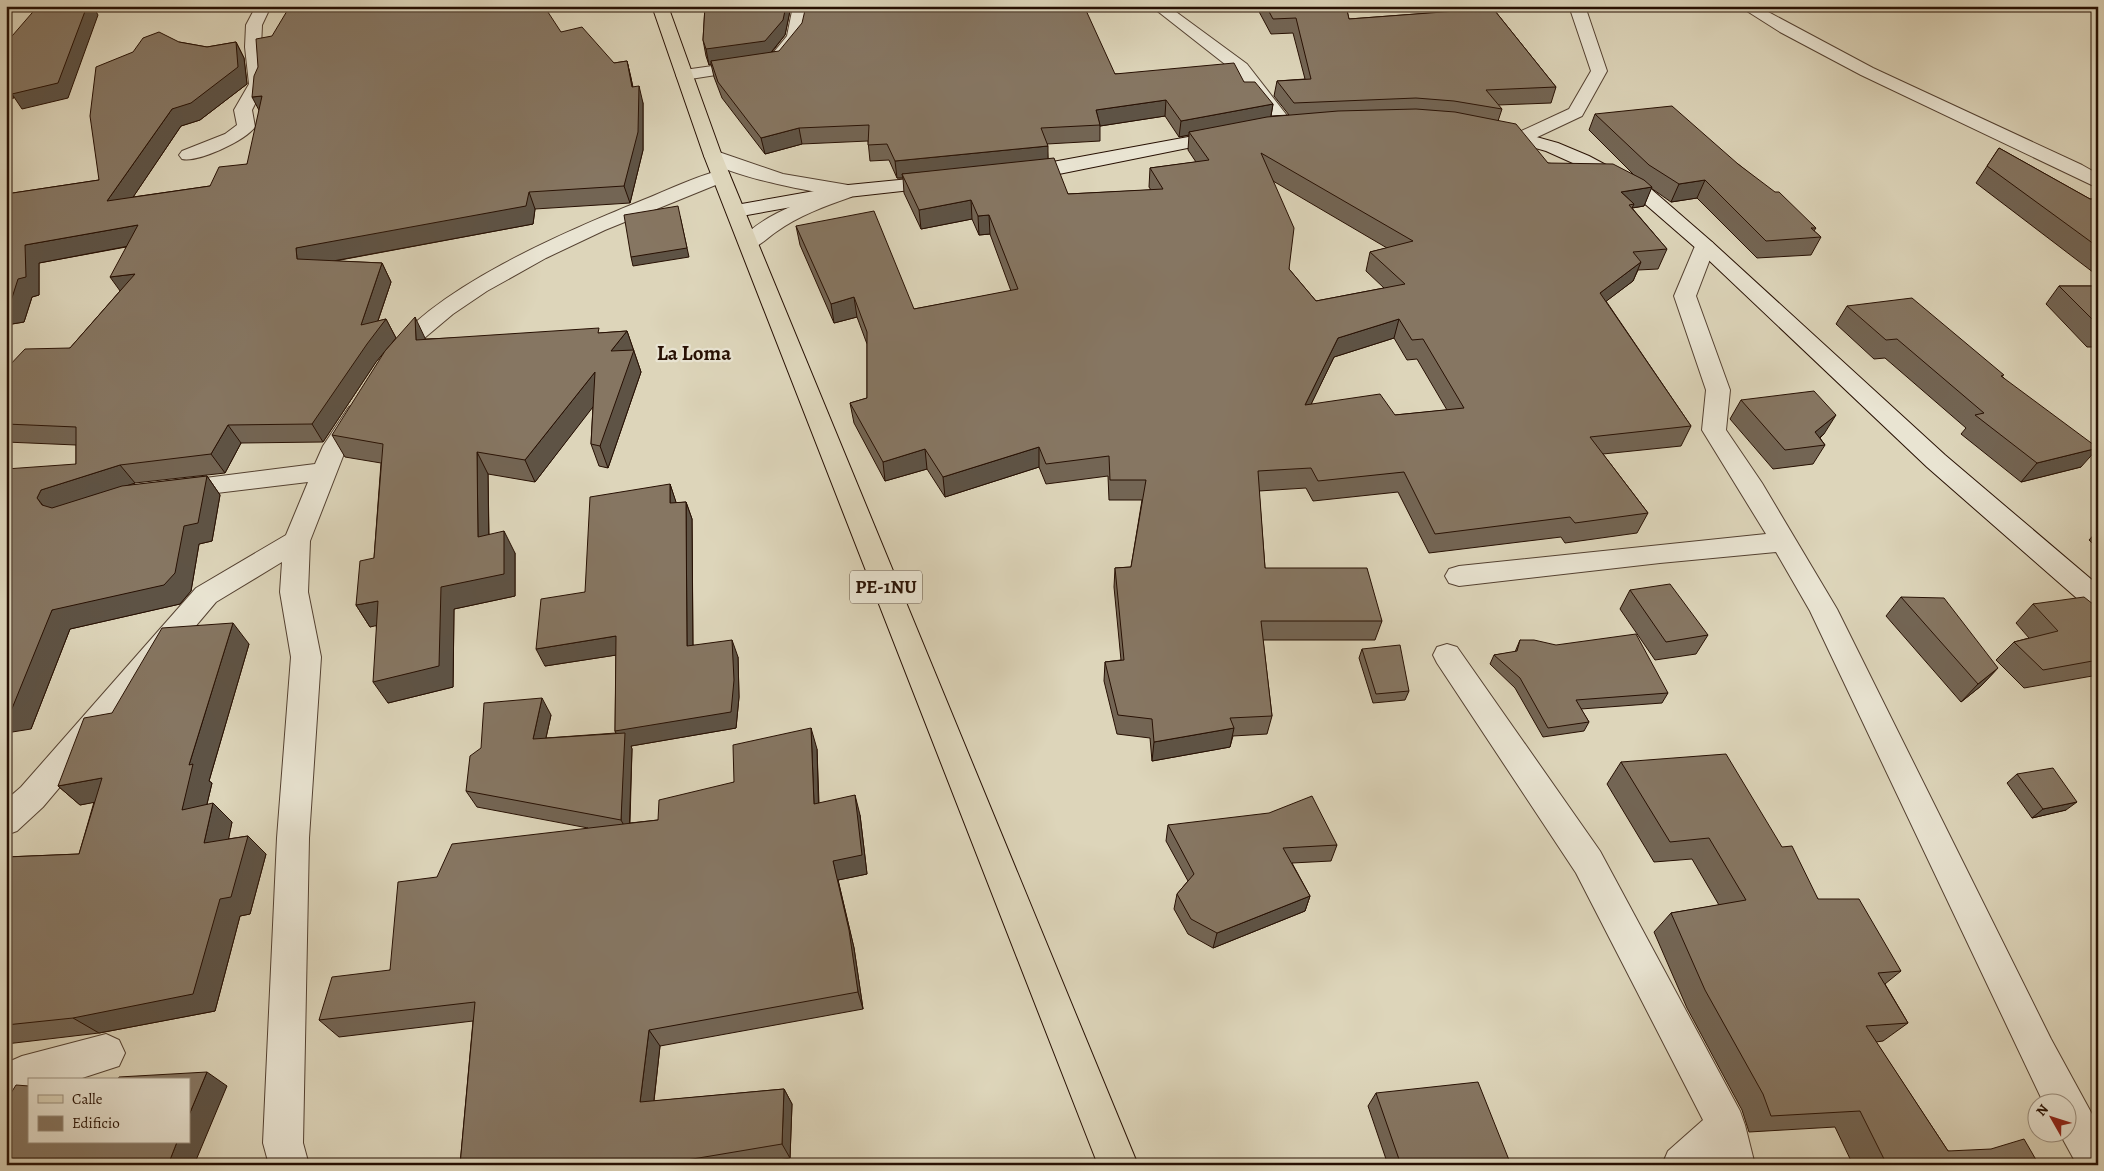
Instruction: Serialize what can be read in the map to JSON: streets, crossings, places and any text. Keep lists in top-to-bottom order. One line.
{"streets":{"main road":["PE-1NU"]},"districts":["La Loma"],"legend":["Calle","Edificio"],"north":"top left"}
